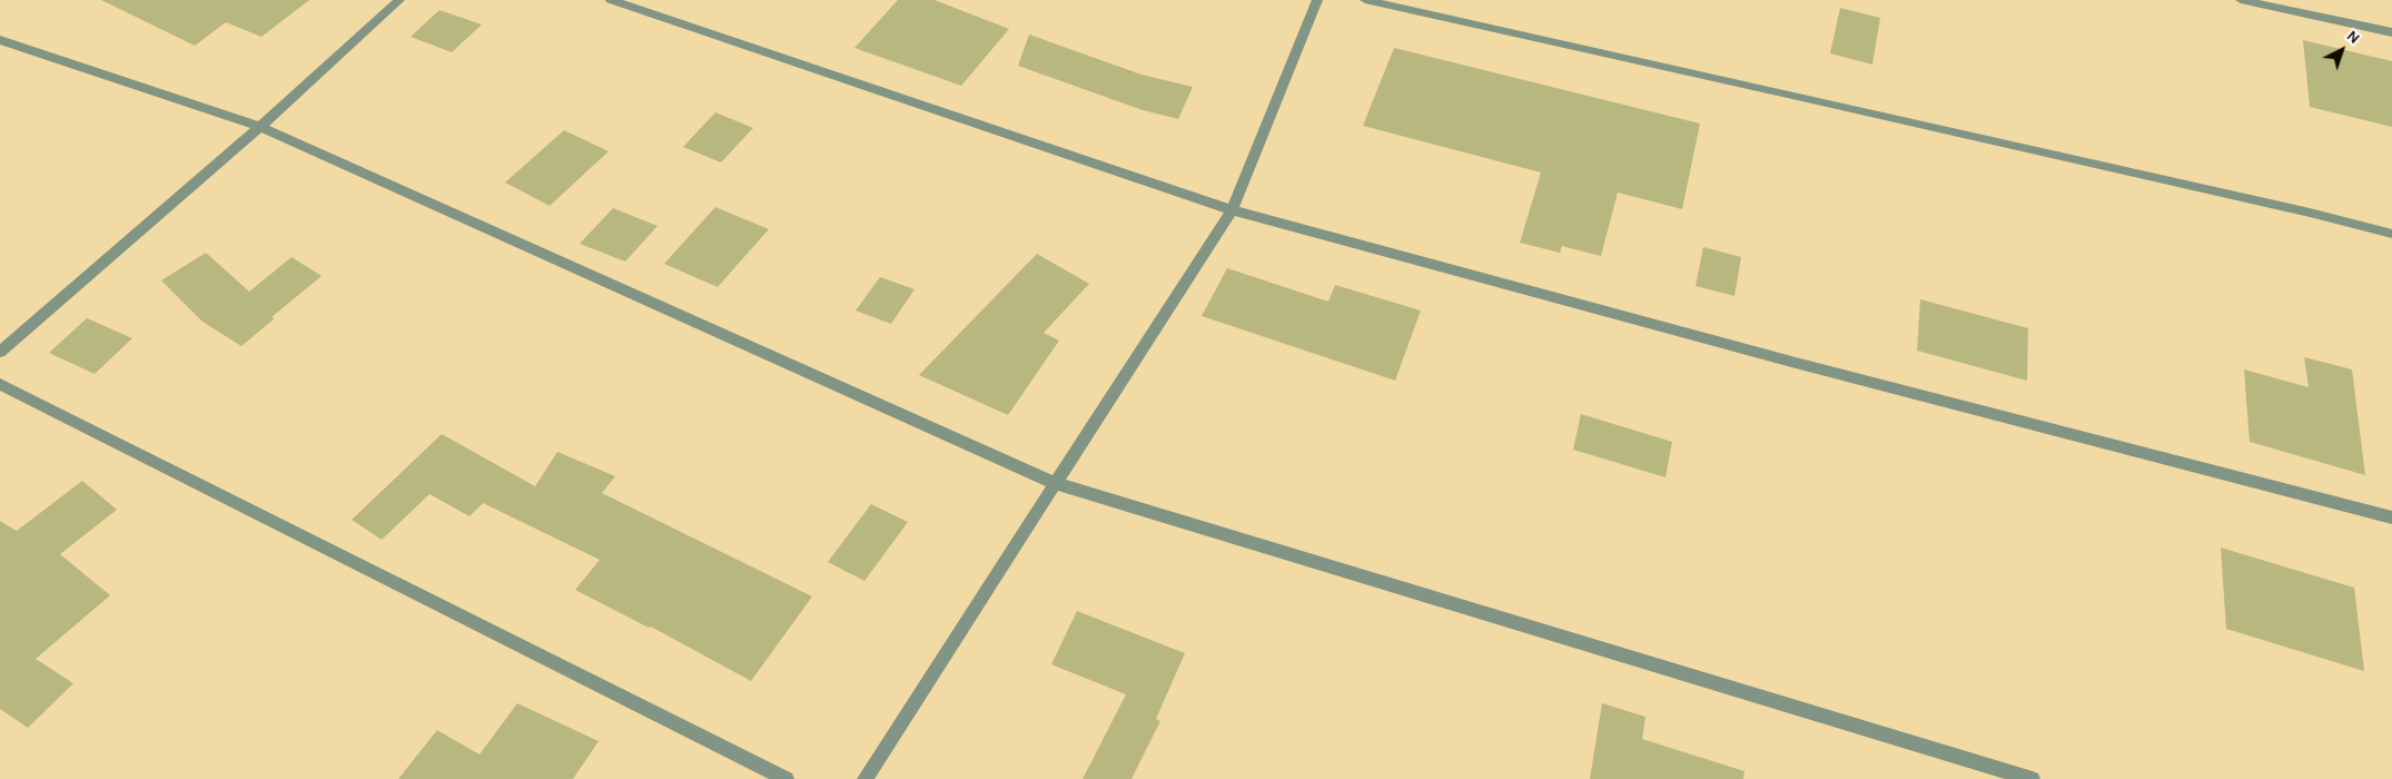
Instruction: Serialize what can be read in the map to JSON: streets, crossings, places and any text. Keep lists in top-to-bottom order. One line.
{"north":"top right"}
